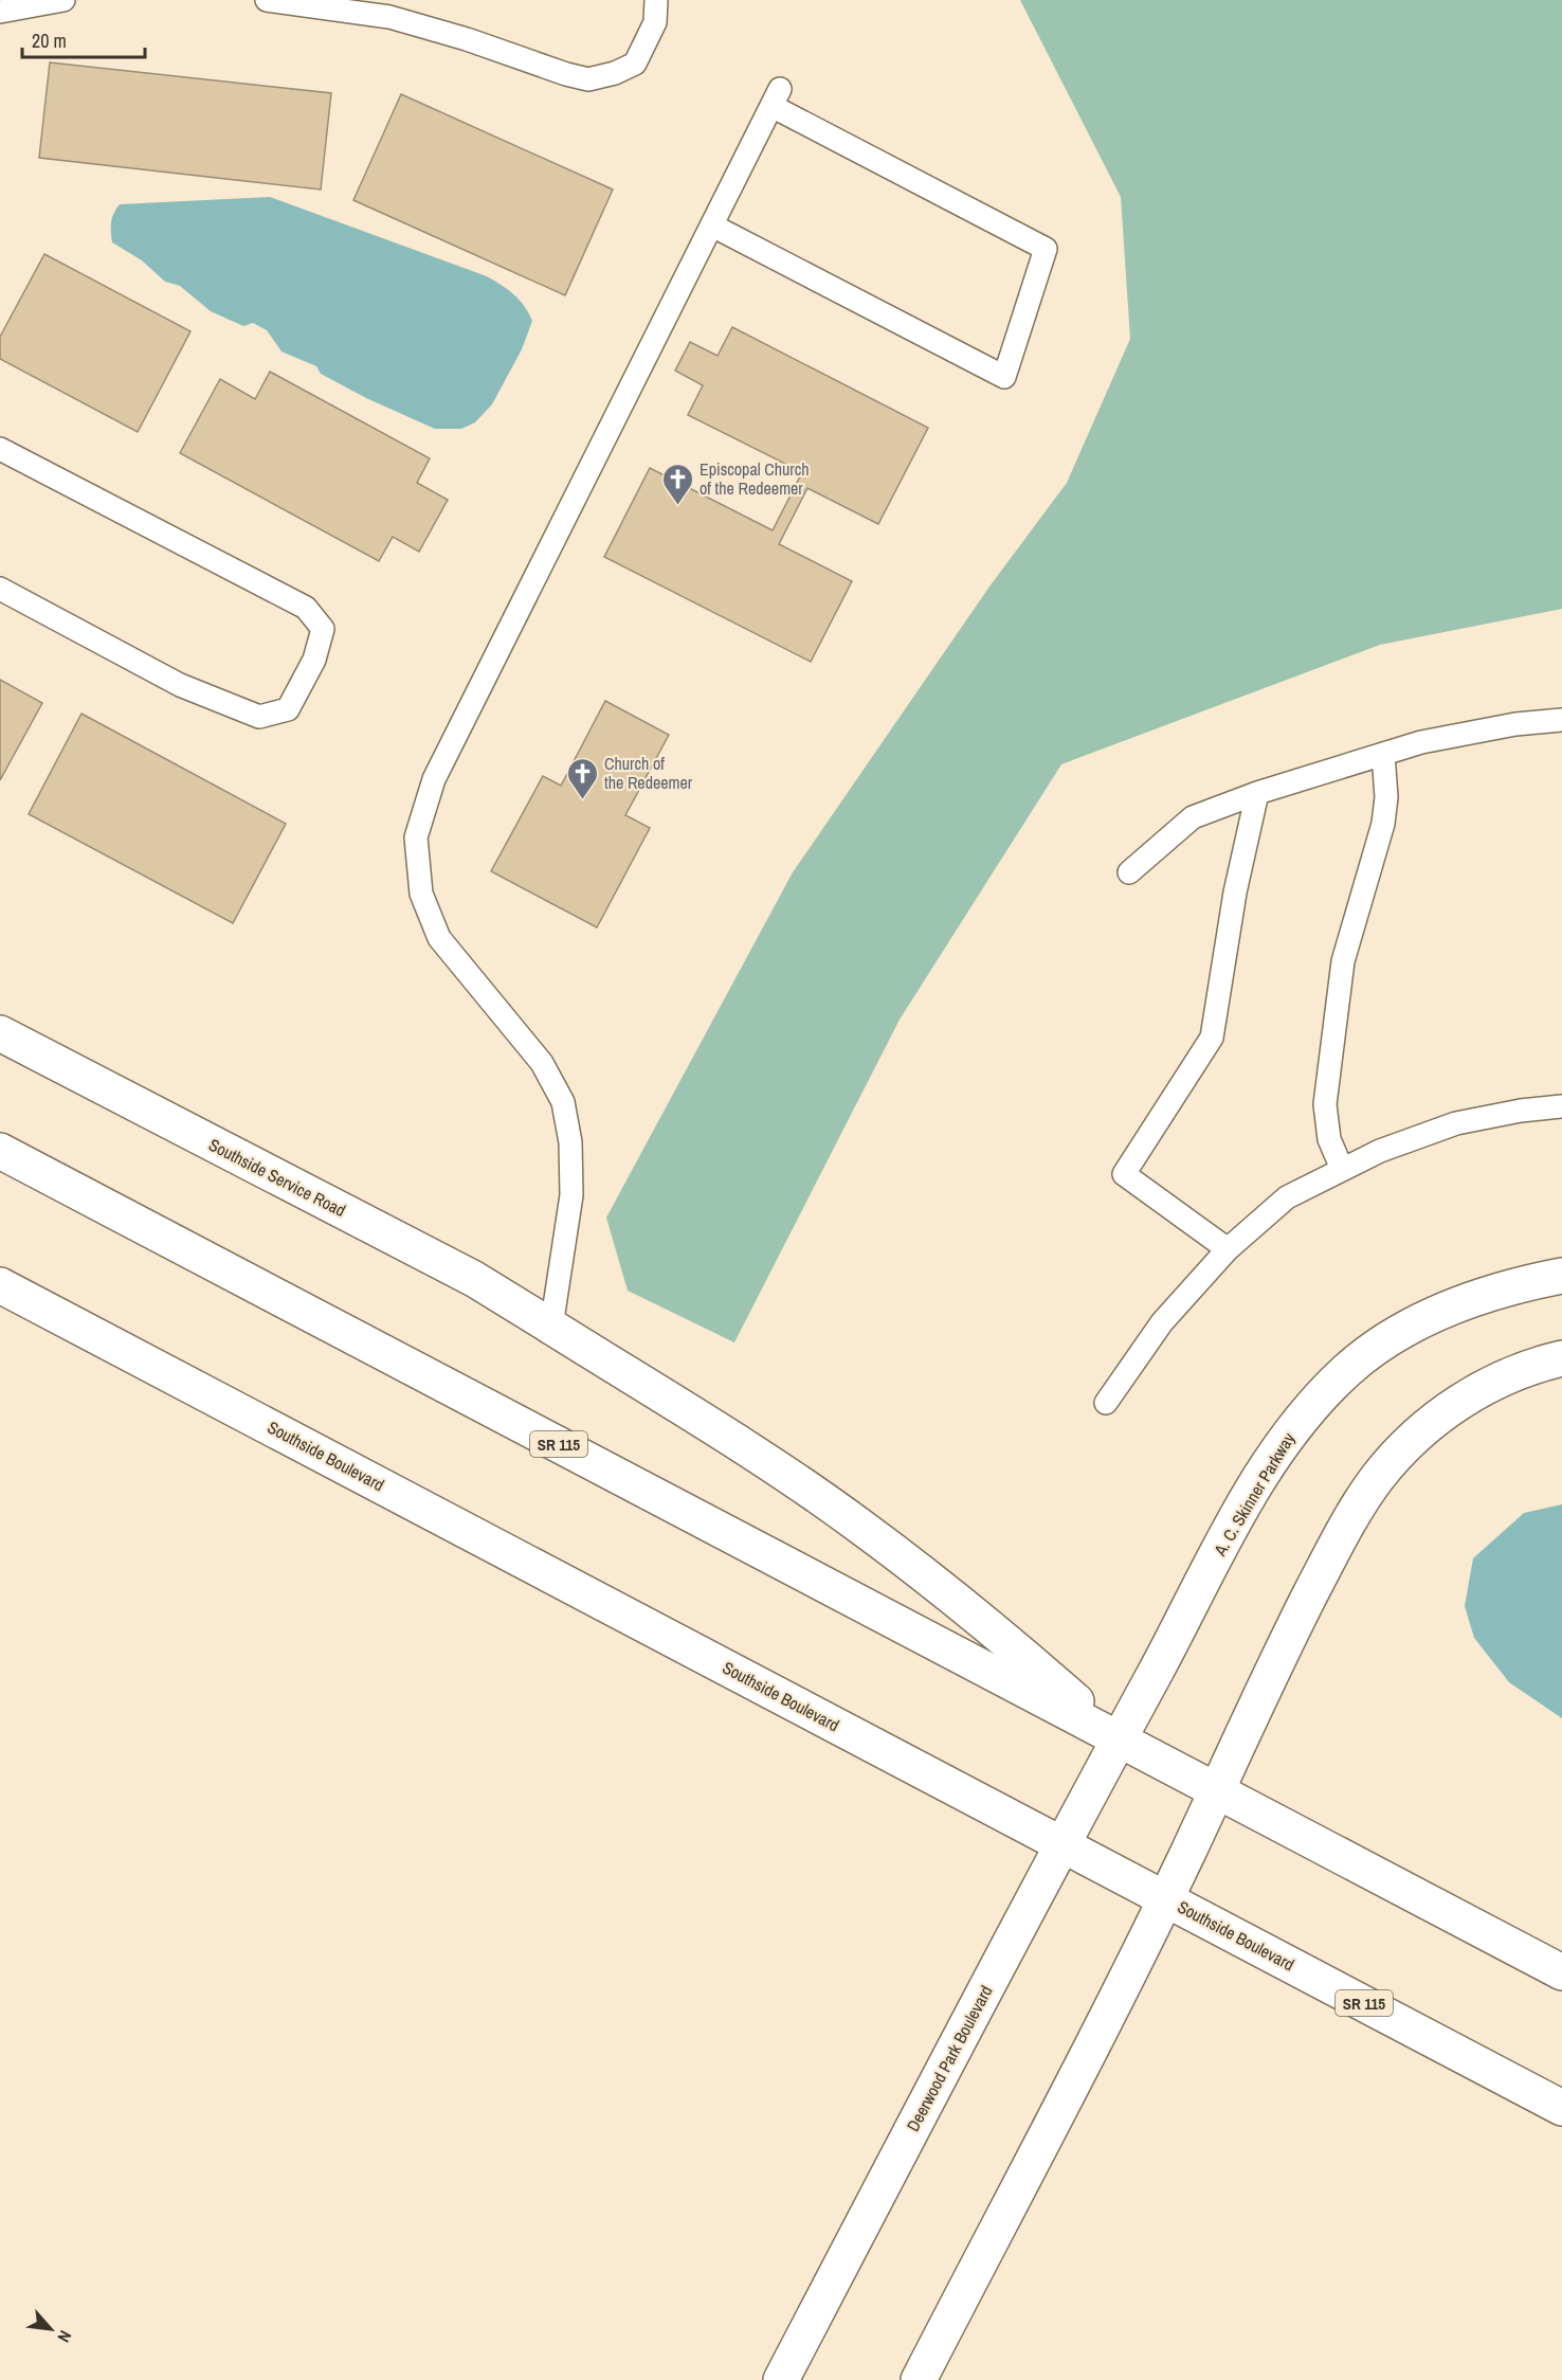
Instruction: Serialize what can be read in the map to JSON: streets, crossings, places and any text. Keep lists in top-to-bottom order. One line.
{"streets":{"main road":["Southside Service Road","SR 115","Southside Boulevard","A. C. Skinner Parkway","Deerwood Park Boulevard"]},"crossings":[["Southside Service Road","SR 115"],["Southside Service Road","A. C. Skinner Parkway"],["Southside Service Road","Deerwood Park Boulevard"],["SR 115","A. C. Skinner Parkway"],["SR 115","Deerwood Park Boulevard"],["Southside Boulevard","Deerwood Park Boulevard"],["A. C. Skinner Parkway","Deerwood Park Boulevard"]],"places":{"church":["Episcopal Church of the Redeemer","Church of the Redeemer"]},"scale_bar":"20 m","north":"bottom right"}
